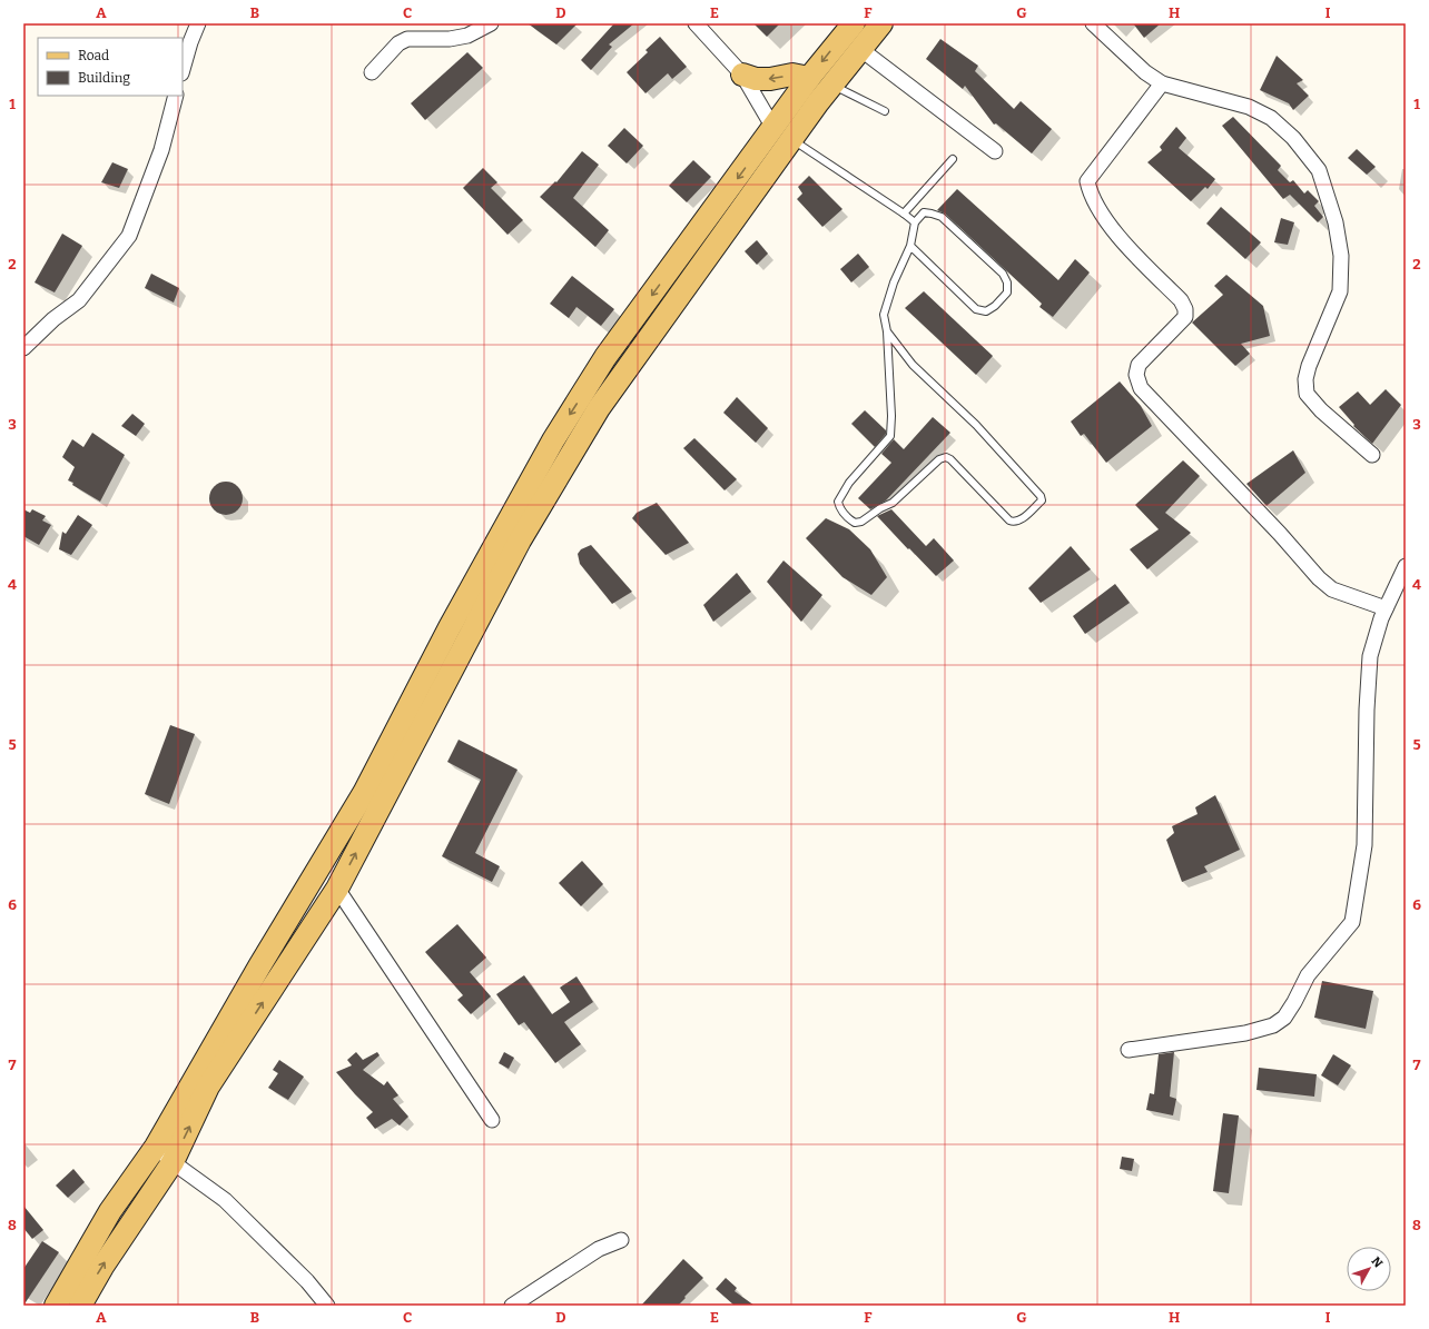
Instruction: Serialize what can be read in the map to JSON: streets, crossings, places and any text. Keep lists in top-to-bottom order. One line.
{"legend":["Road","Building"],"north":"top right","grid":{"columns":["A","B","C","D","E","F","G","H","I"],"rows":["1","2","3","4","5","6","7","8"]}}
